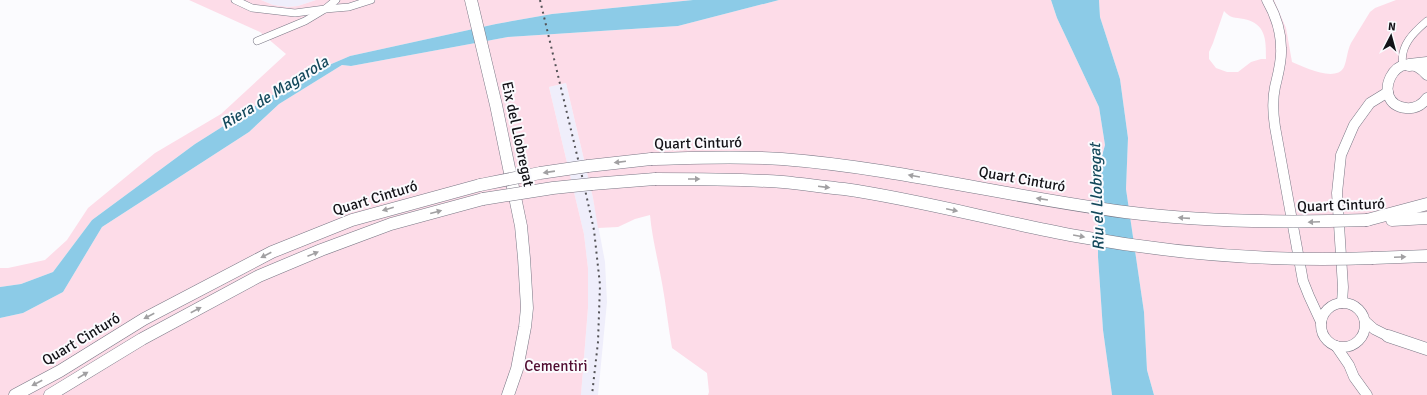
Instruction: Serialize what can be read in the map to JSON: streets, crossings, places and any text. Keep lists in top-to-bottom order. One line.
{"streets":{"highway":["Eix del Llobregat","Quart Cinturó"]},"water":["Riera de Magarola","Riu el Llobregat"],"parks":["Cementiri"],"north":"top"}
